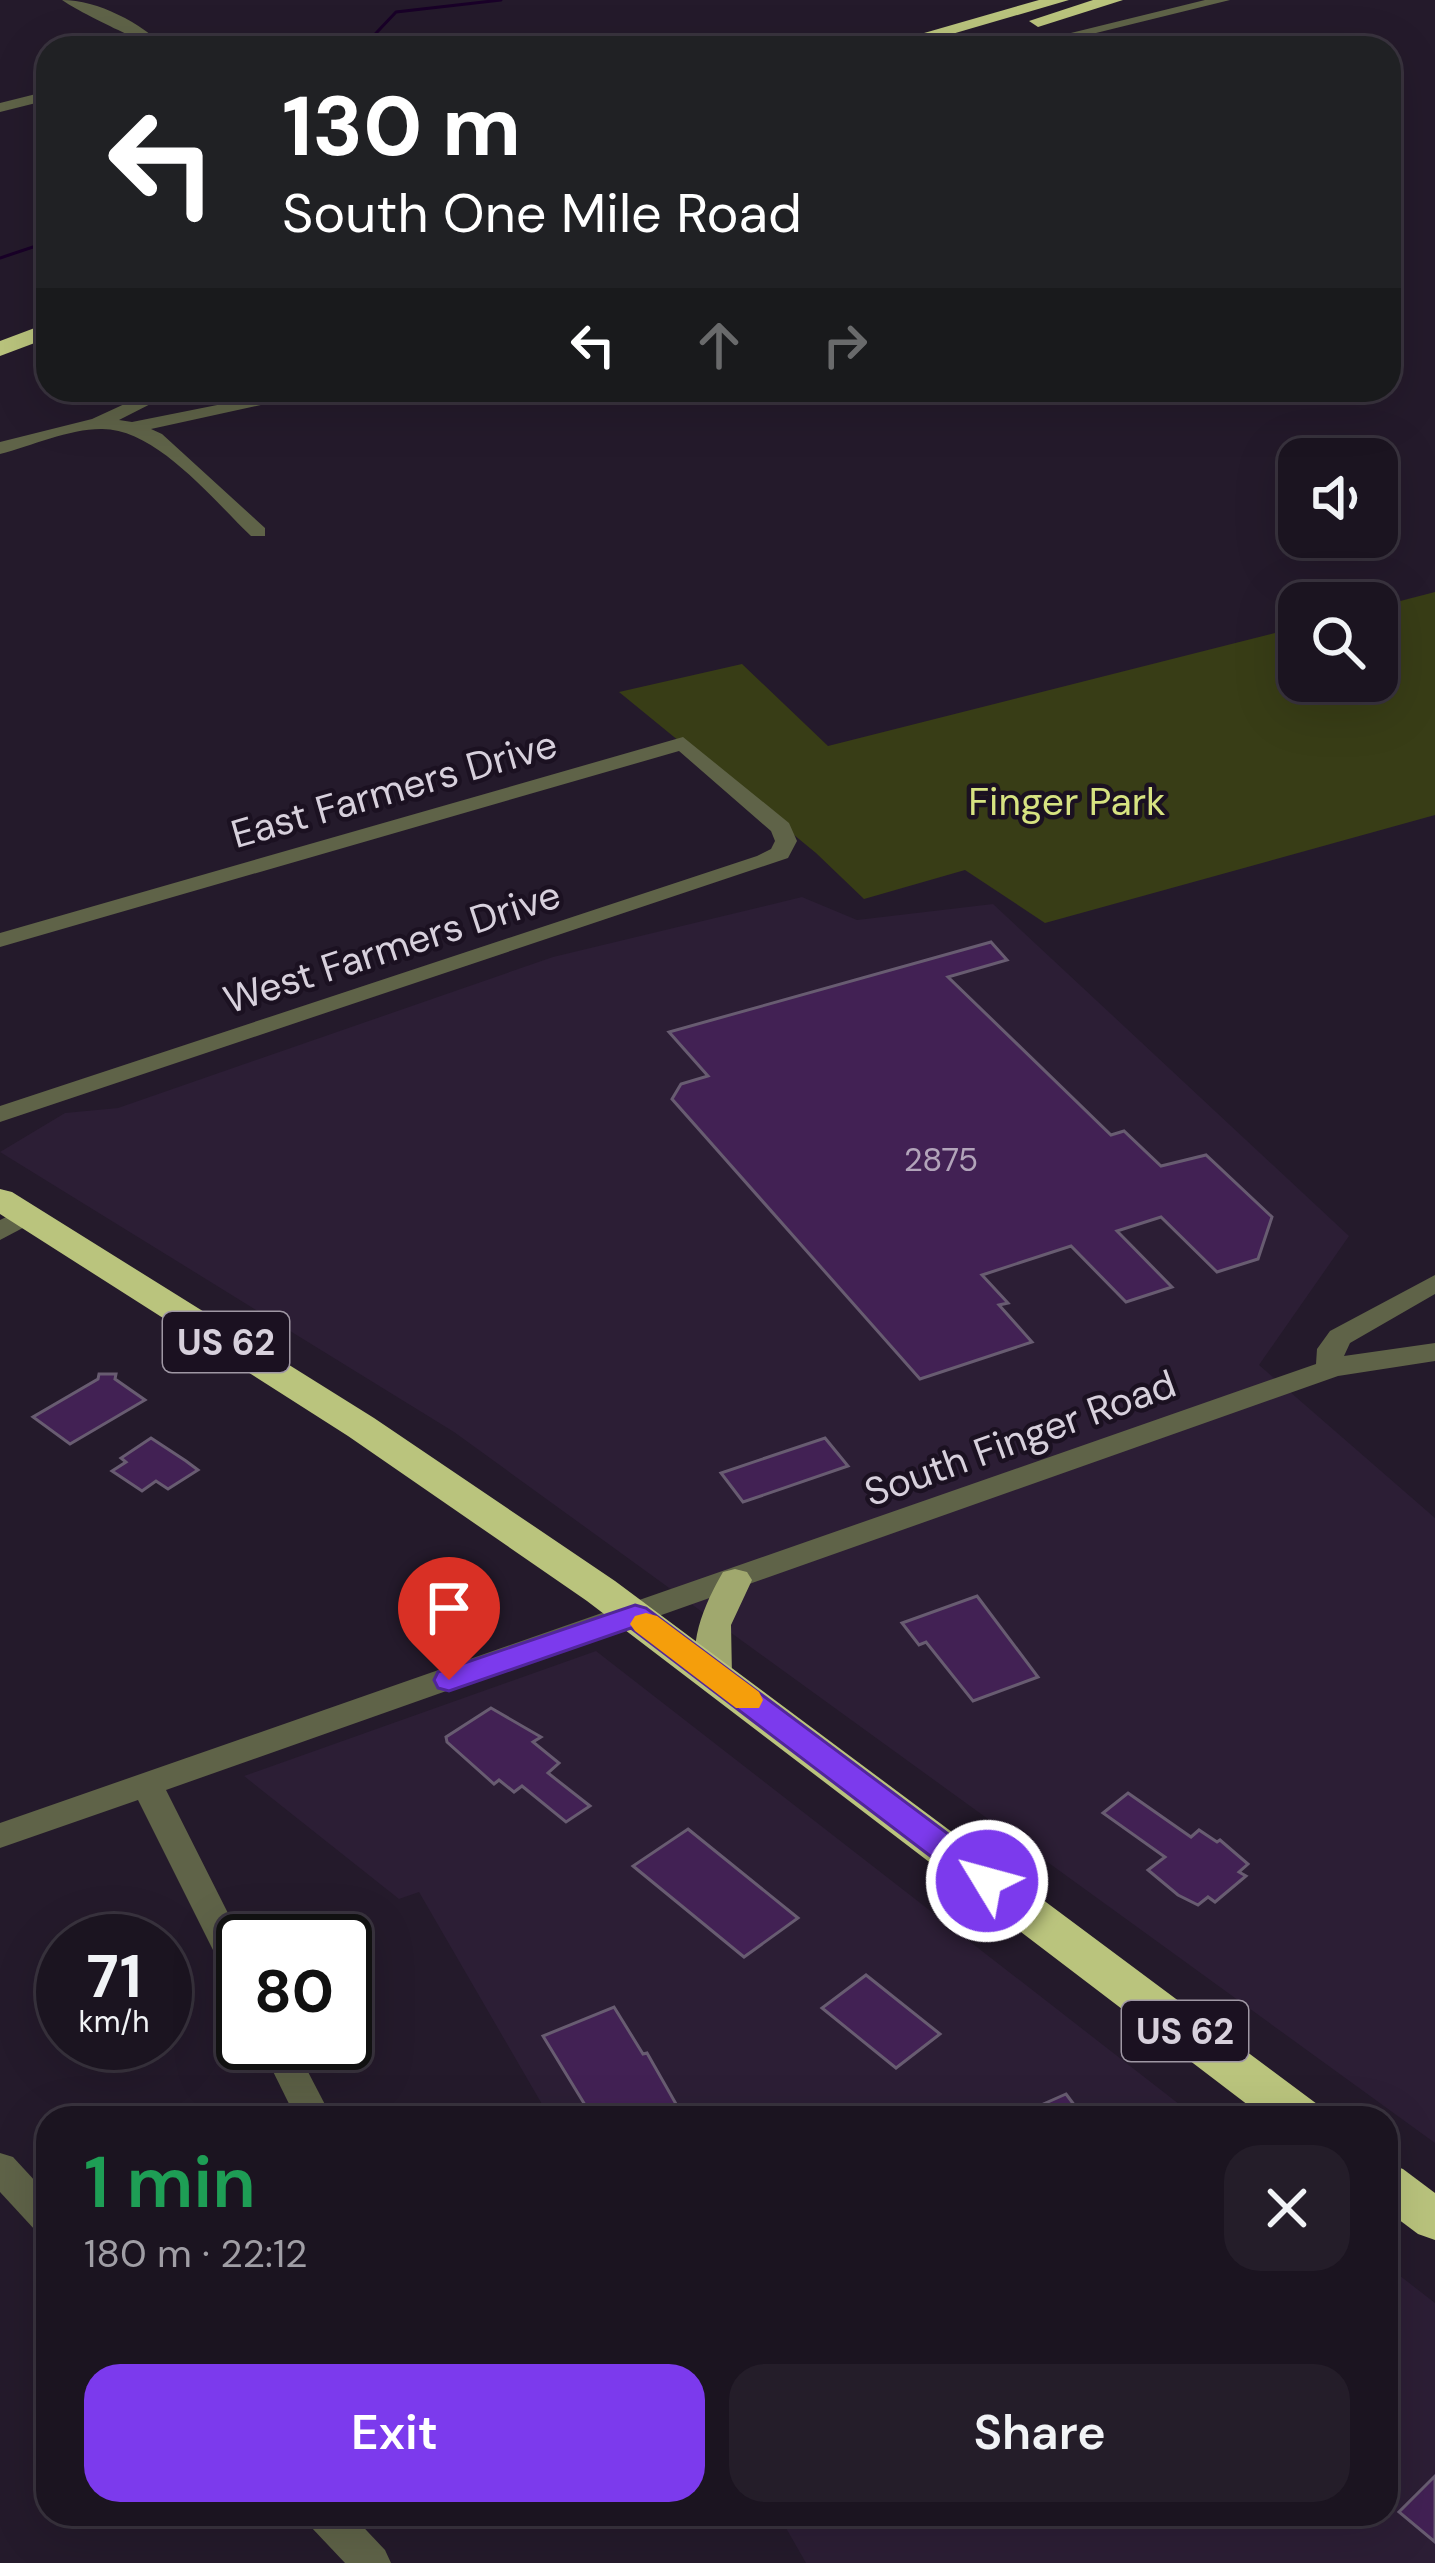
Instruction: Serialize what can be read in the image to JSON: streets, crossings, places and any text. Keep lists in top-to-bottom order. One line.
{"streets":{"highway":["US 62"],"street":["East Farmers Drive","West Farmers Drive","South Finger Road"]},"crossings":[["East Farmers Drive","West Farmers Drive"],["US 62","South Finger Road"]],"parks":["Finger Park"],"house_numbers":["2875"],"page":{"turn":["130 m","South One Mile Road"],"speed":"71 km/h","limit":"80","heading":["1 min","180 m · 22:12"],"buttons":["Exit","Share"]}}
